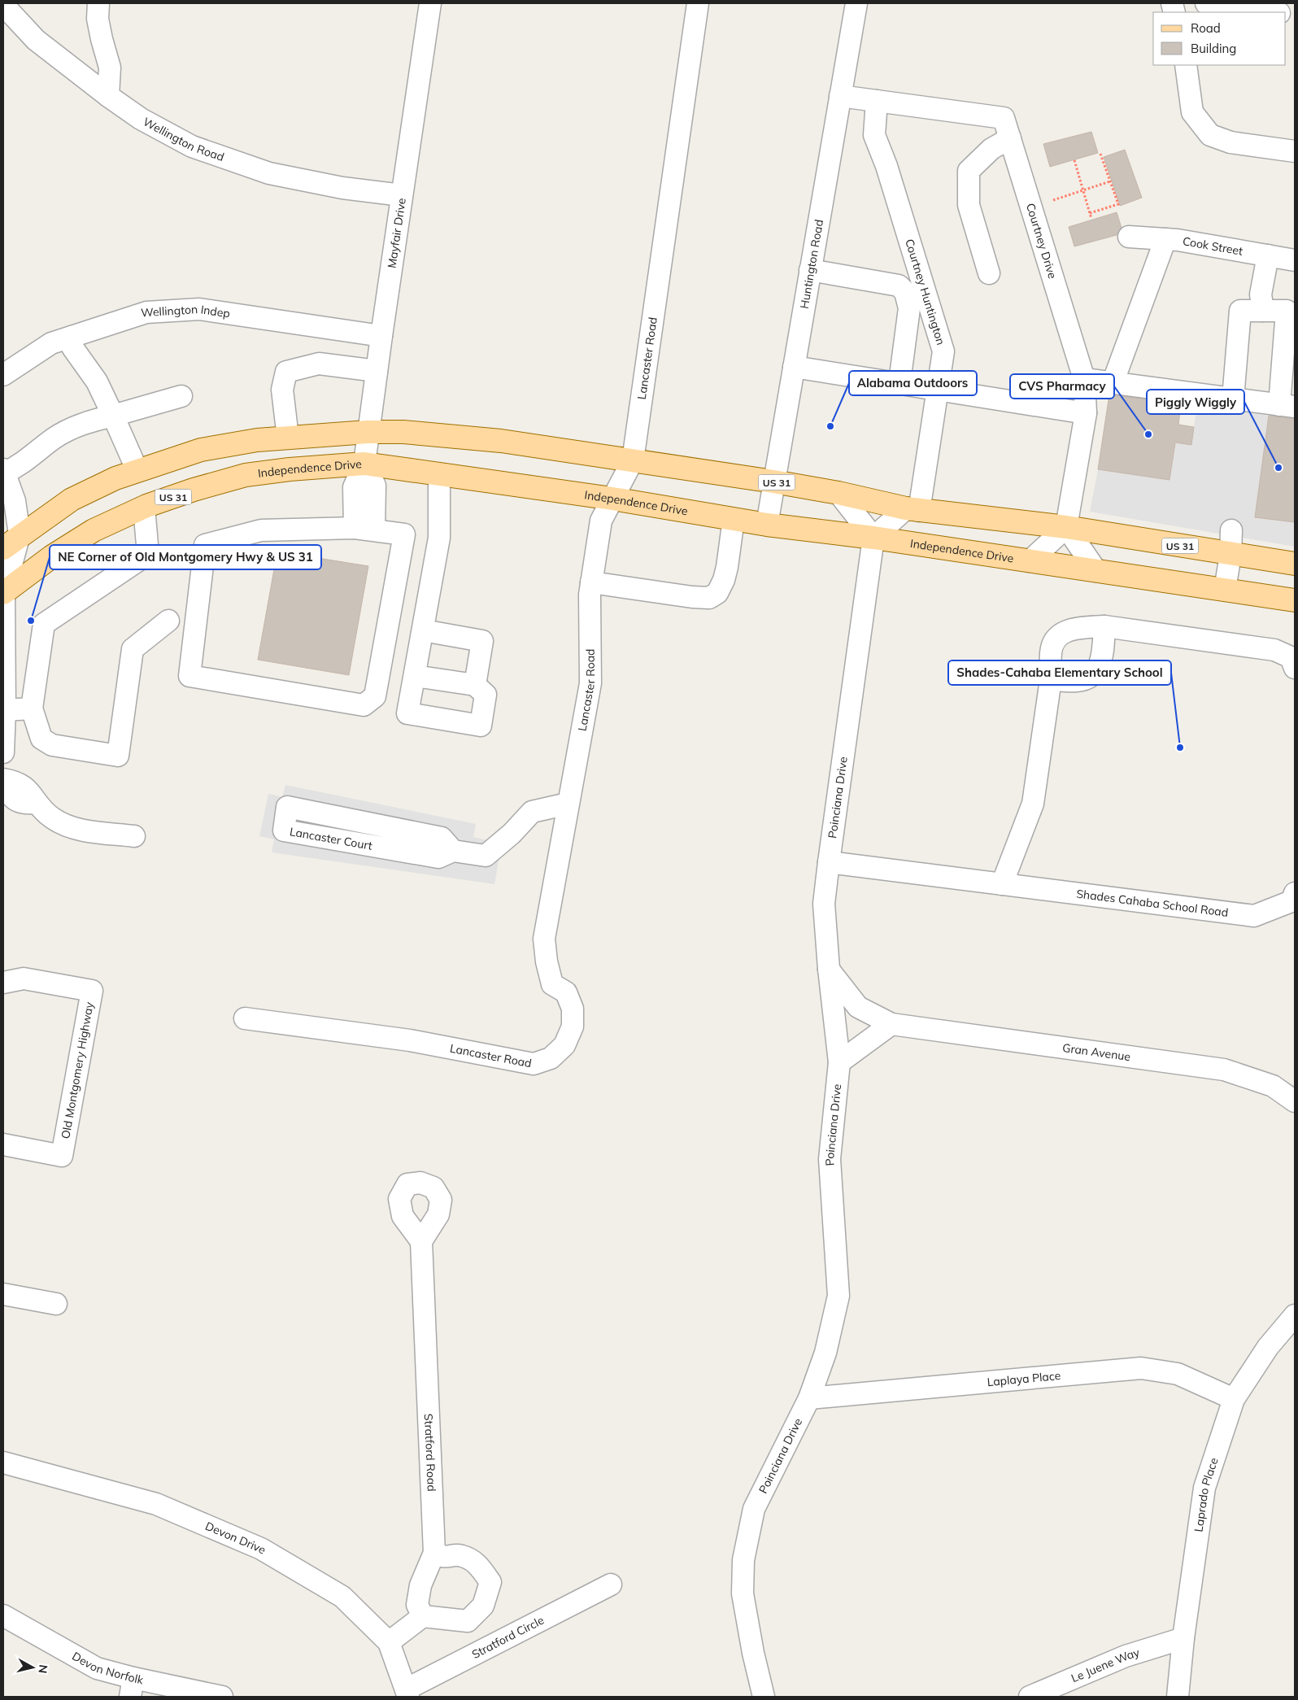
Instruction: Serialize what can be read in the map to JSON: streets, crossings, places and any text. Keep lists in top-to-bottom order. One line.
{"streets":{"main road":["Independence Drive","US 31"],"street":["Wellington Road","Mayfair Drive","Courtney Drive","Cook Street","Huntington Road","Courtney Huntington","Wellington Indep","Lancaster Road","Poinciana Drive","Lancaster Court","Shades Cahaba School Road","Gran Avenue","Old Montgomery Highway","Laplaya Place","Stratford Road","Laprado Place","Devon Drive","Stratford Circle","Le Juene Way","Devon Norfolk"]},"crossings":[["Wellington Road","Mayfair Drive"],["Mayfair Drive","Wellington Indep"],["Mayfair Drive","Independence Drive"],["Mayfair Drive","US 31"],["Courtney Drive","Huntington Road"],["Courtney Drive","Courtney Huntington"],["Courtney Drive","US 31"],["Huntington Road","Independence Drive"],["Huntington Road","US 31"],["Courtney Huntington","US 31"],["Lancaster Road","Independence Drive"],["Lancaster Road","US 31"],["Lancaster Road","Lancaster Court"],["Independence Drive","Poinciana Drive"],["Poinciana Drive","Shades Cahaba School Road"],["Poinciana Drive","Gran Avenue"],["Poinciana Drive","Laplaya Place"],["Laplaya Place","Laprado Place"],["Laprado Place","Le Juene Way"],["Devon Drive","Stratford Circle"]],"places":["Alabama Outdoors","CVS Pharmacy","Piggly Wiggly","NE Corner of Old Montgomery Hwy & US 31","Shades-Cahaba Elementary School"],"legend":["Road","Building"],"north":"right"}
